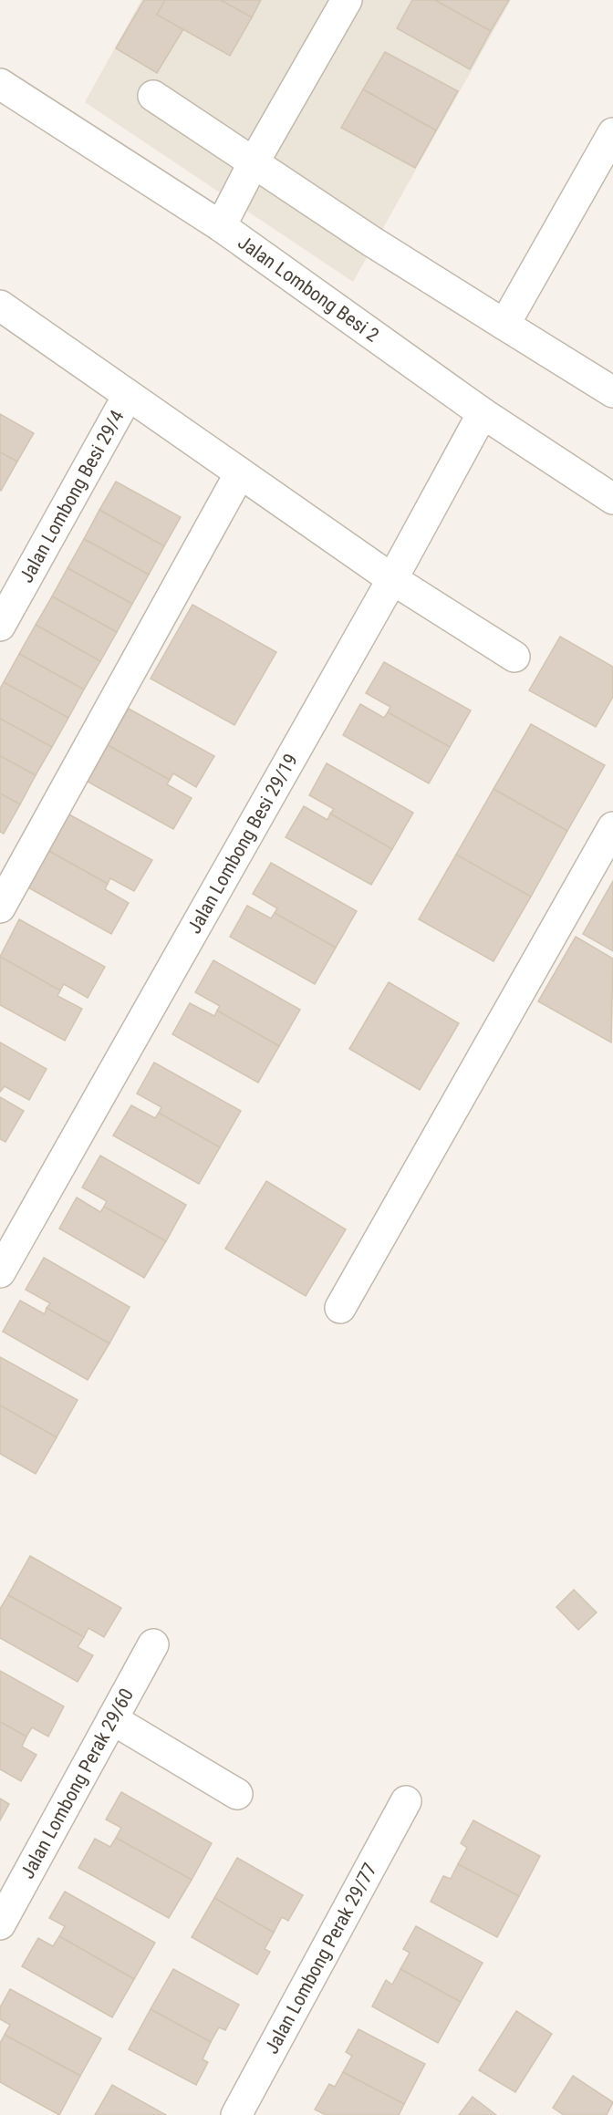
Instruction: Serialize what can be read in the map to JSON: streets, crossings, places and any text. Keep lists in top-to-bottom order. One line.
{"streets":{"street":["Jalan Lombong Besi 2","Jalan Lombong Besi 29/4","Jalan Lombong Besi 29/19","Jalan Lombong Perak 29/60","Jalan Lombong Perak 29/77"]},"crossings":[["Jalan Lombong Besi 2","Jalan Lombong Besi 29/19"]]}
